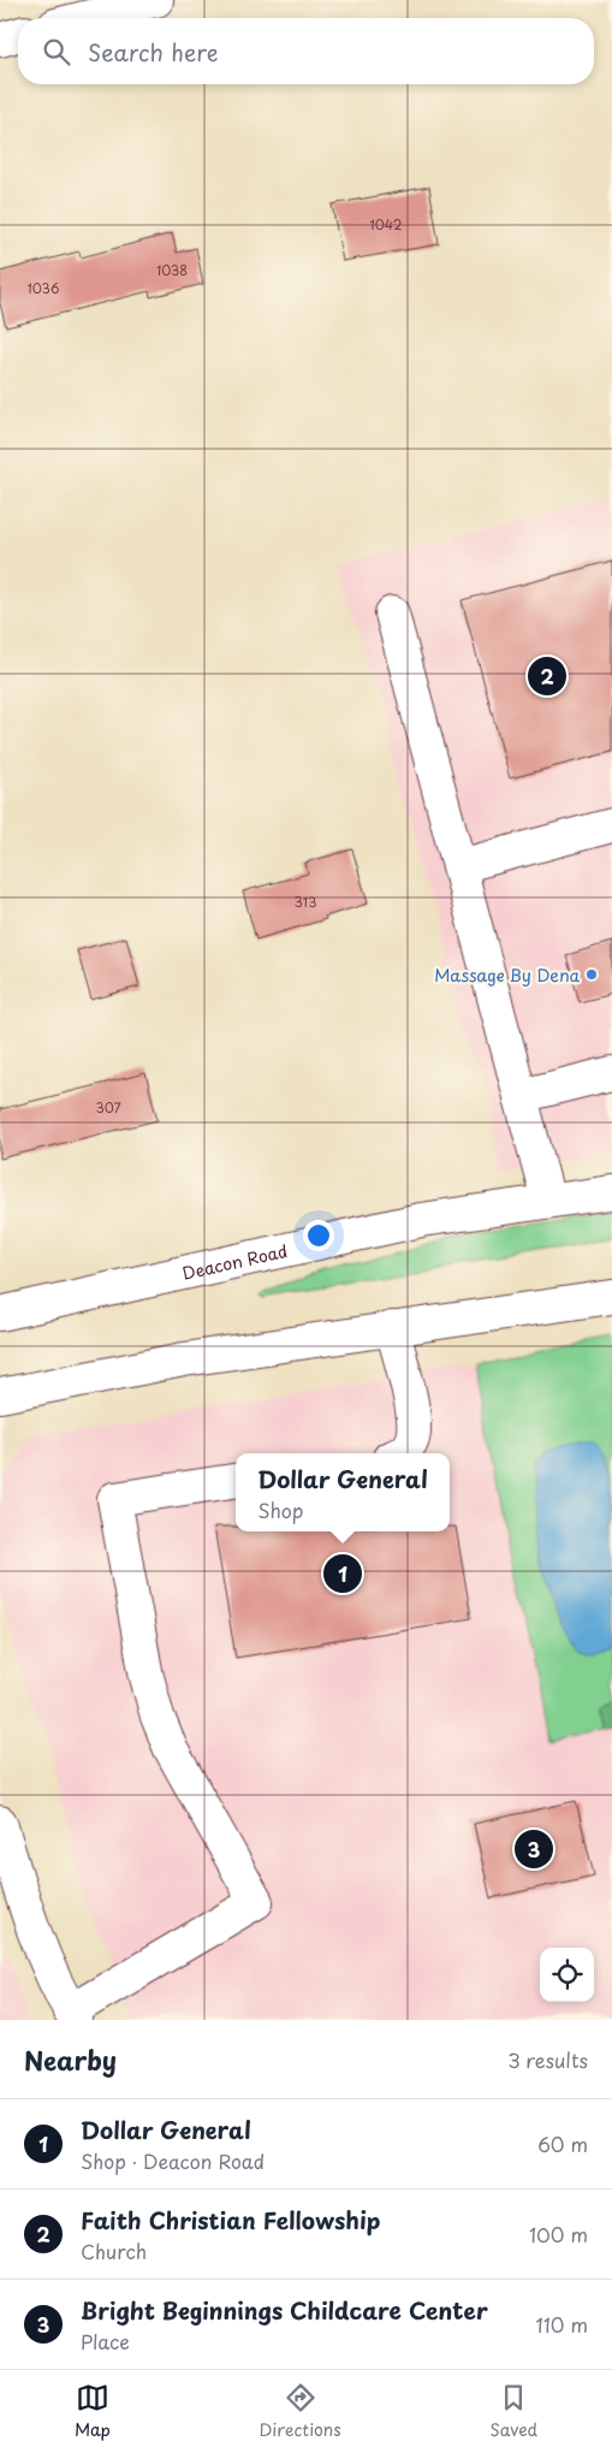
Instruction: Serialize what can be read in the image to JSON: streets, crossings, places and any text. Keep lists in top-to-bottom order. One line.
{"streets":{"main road":["Deacon Road"]},"places":["Massage By Dena"],"house_numbers":["1042","1038","1036","313","307"],"page":{"search":"Search here","pins":["2","1","3"],"popup":["Dollar General","Shop"],"heading":["Nearby","3 results"],"list":[{"mark":"1","name":"Dollar General","note":"Shop · Deacon Road","value":"60 m"},{"mark":"2","name":"Faith Christian Fellowship","note":"Church","value":"100 m"},{"mark":"3","name":"Bright Beginnings Childcare Center","note":"Place","value":"110 m"}],"nav":["Map","Directions","Saved"]}}
